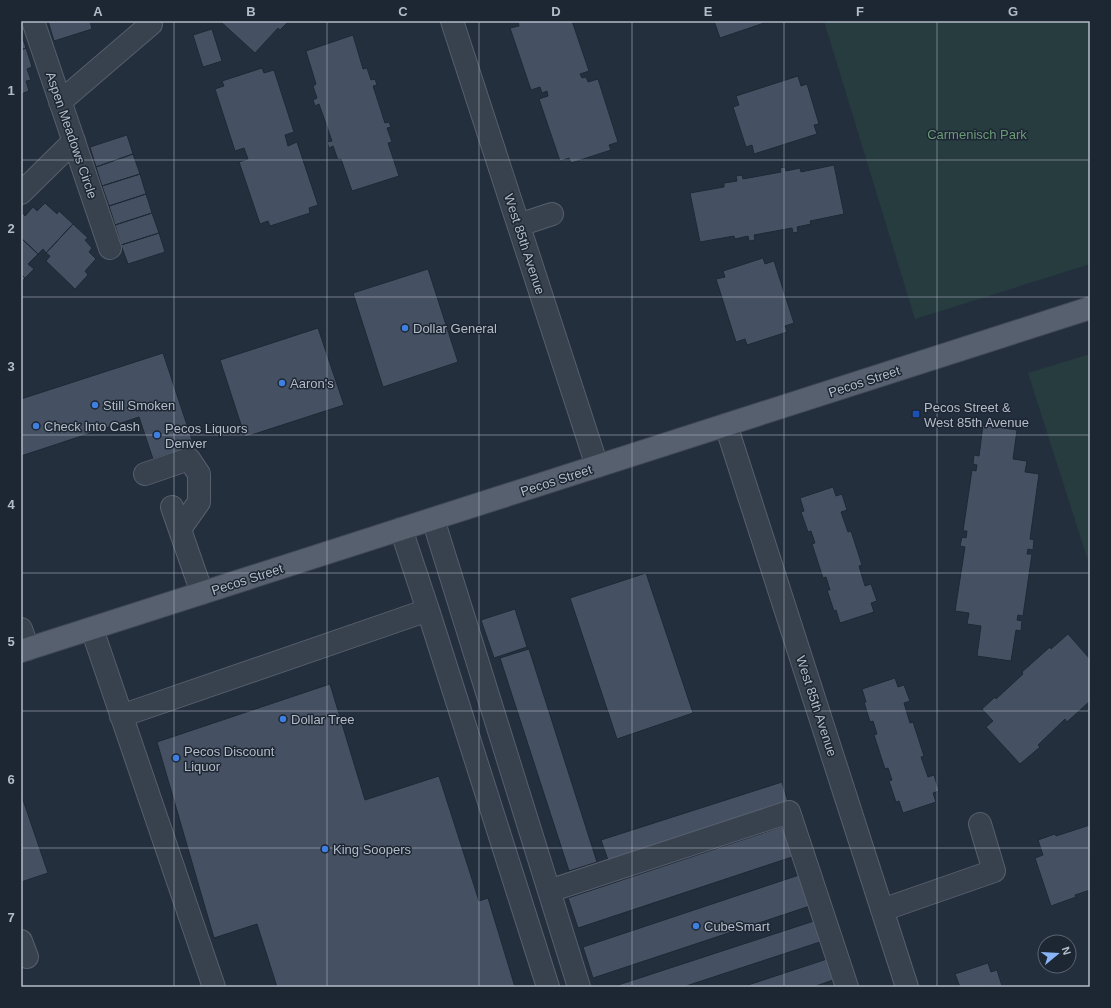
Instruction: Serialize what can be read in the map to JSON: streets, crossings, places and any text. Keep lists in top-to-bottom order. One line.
{"streets":{"main road":["Pecos Street"],"street":["Aspen Meadows Circle","West 85th Avenue"]},"crossings":[["West 85th Avenue","Pecos Street"]],"parks":["Carmenisch Park"],"places":{"other":["Dollar General","Aaron's","Still Smoken","Check Into Cash","Pecos Liquors Denver","Dollar Tree","Pecos Discount Liquor","King Soopers","CubeSmart"],"transit":["Pecos Street & West 85th Avenue"]},"north":"right","grid":{"columns":["A","B","C","D","E","F","G"],"rows":["1","2","3","4","5","6","7"]}}
